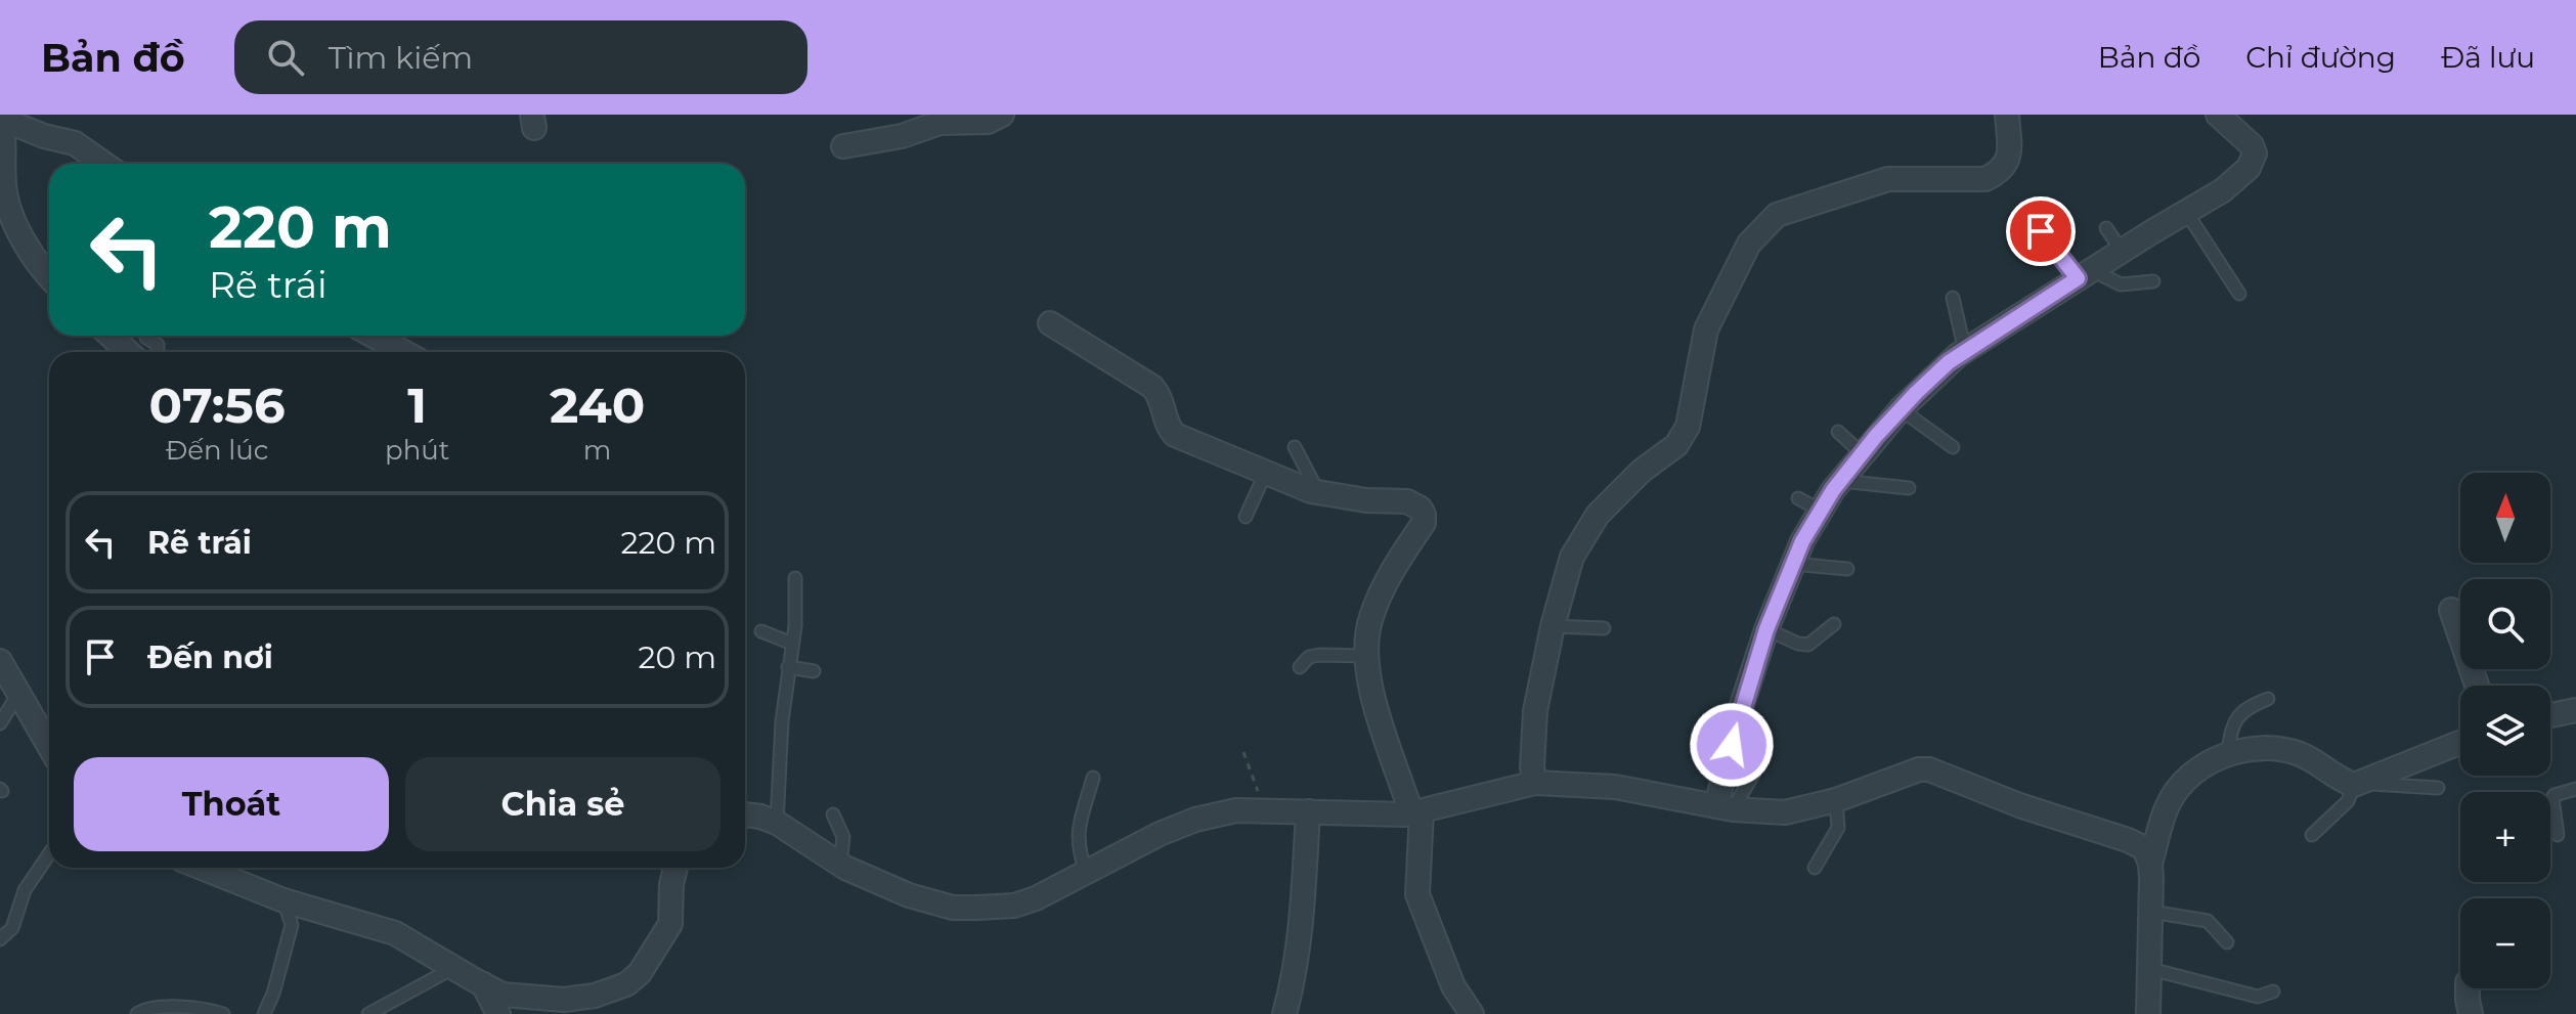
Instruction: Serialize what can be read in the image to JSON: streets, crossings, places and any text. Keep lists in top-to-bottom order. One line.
{"north":"top","page":{"header":"Bản đồ","search":"Tìm kiếm","nav":["Bản đồ","Chỉ đường","Đã lưu"],"turn":["220 m","Rẽ trái"],"eta":["07:56","Đến lúc","1","phút","240","m"],"map_buttons":["+","−"],"list":[{"name":"Rẽ trái","value":"220 m"},{"name":"Đến nơi","value":"20 m"}],"buttons":["Thoát","Chia sẻ"]}}
